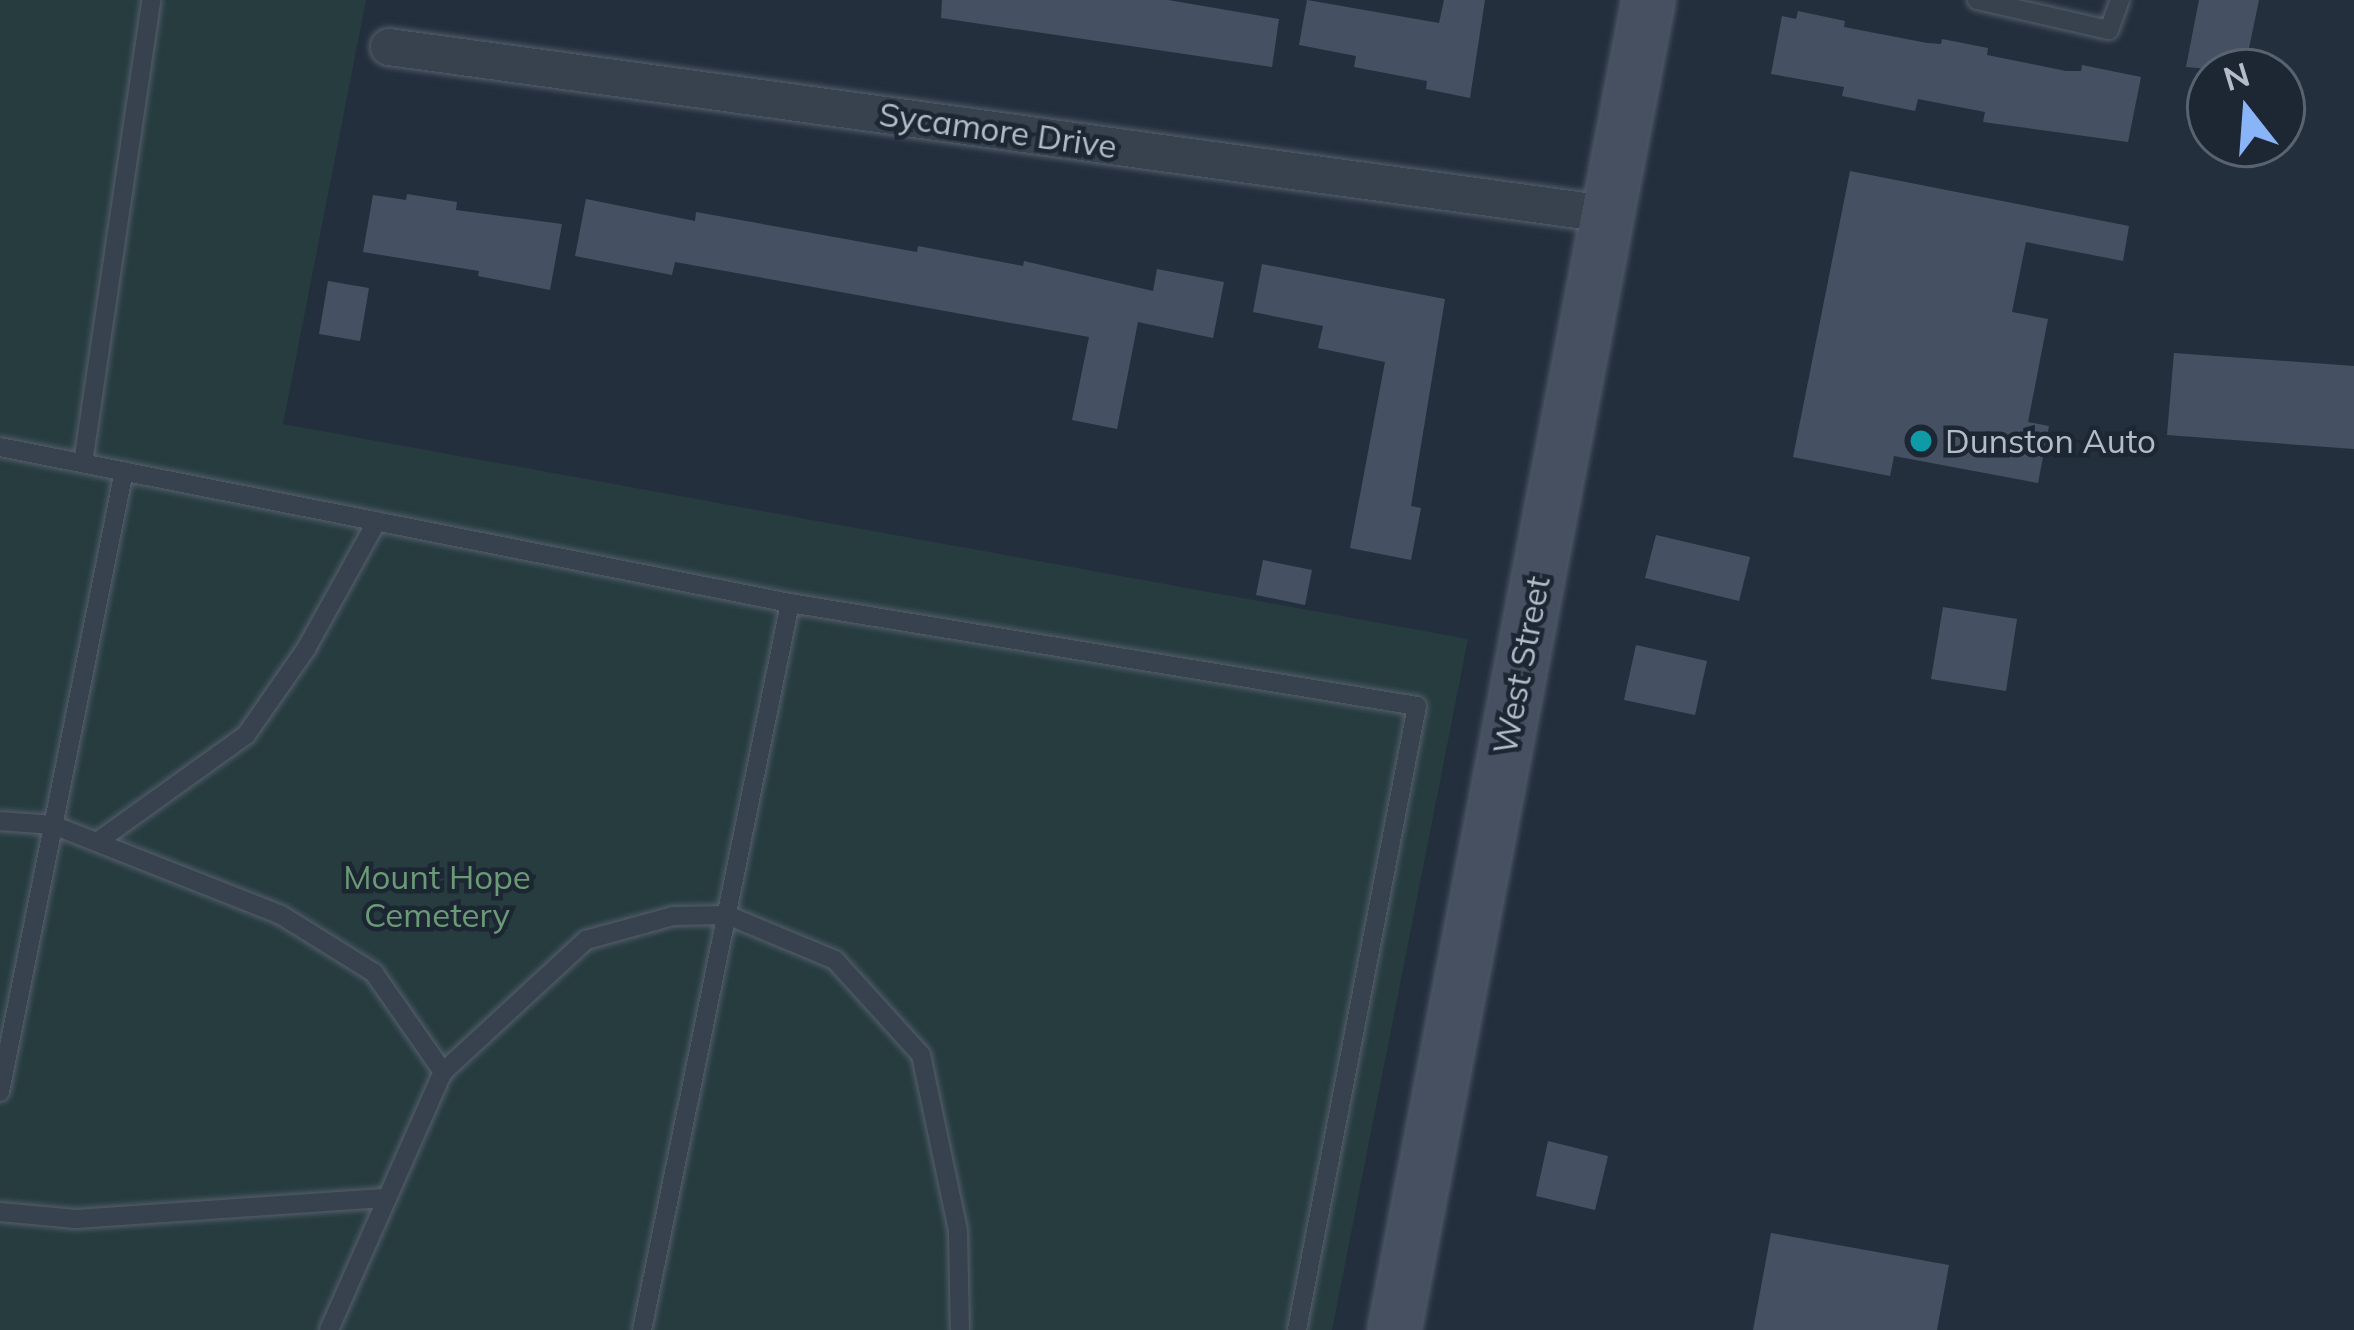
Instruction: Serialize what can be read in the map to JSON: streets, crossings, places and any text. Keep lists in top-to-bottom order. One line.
{"streets":{"main road":["West Street"],"street":["Sycamore Drive"]},"crossings":[["Sycamore Drive","West Street"]],"parks":["Mount Hope Cemetery"],"places":["Dunston Auto"],"north":"top"}
